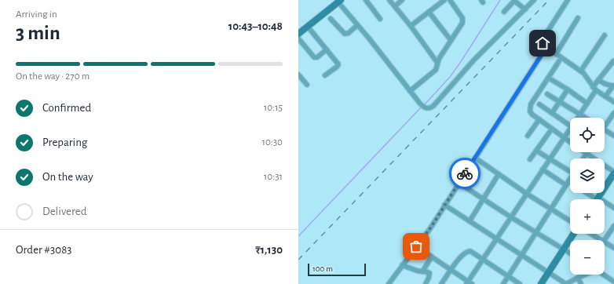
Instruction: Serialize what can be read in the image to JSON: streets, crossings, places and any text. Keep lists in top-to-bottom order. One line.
{"scale_bar":"100 m","page":{"heading":["3 min","Arriving in","10:43–10:48"],"panel":["Order #3083","₹1,130"],"bar":"On the way · 270 m","list":[["Confirmed","10:15"],["Preparing","10:30"],["On the way","10:31"],"Delivered"],"map_buttons":["+","−"],"scale":"100 m"}}
